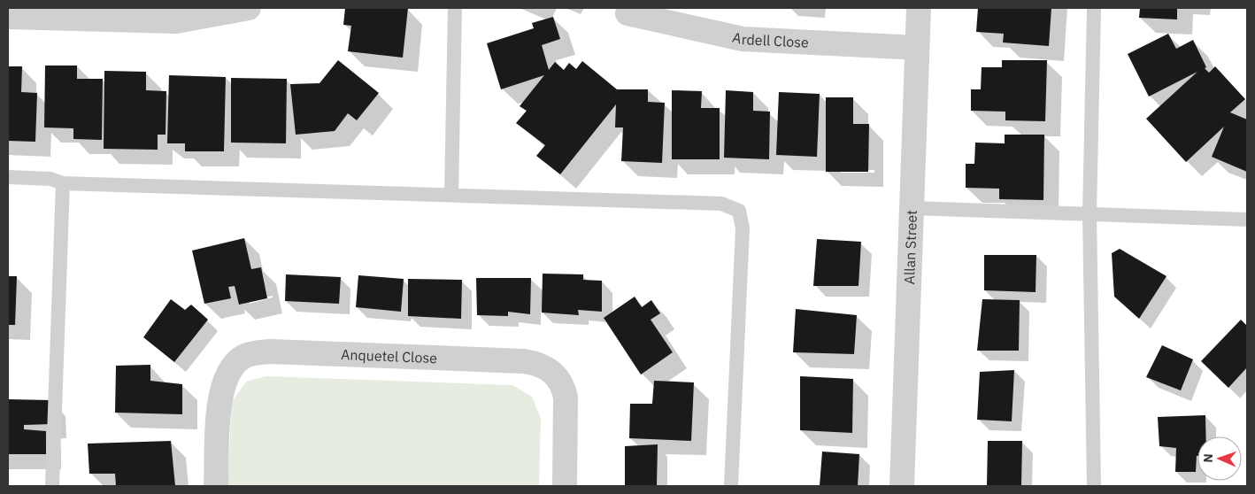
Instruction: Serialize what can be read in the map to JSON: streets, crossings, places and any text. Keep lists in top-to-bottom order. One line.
{"streets":{"street":["Ardell Close","Allan Street","Anquetel Close"]},"crossings":[["Ardell Close","Allan Street"]],"north":"left"}
